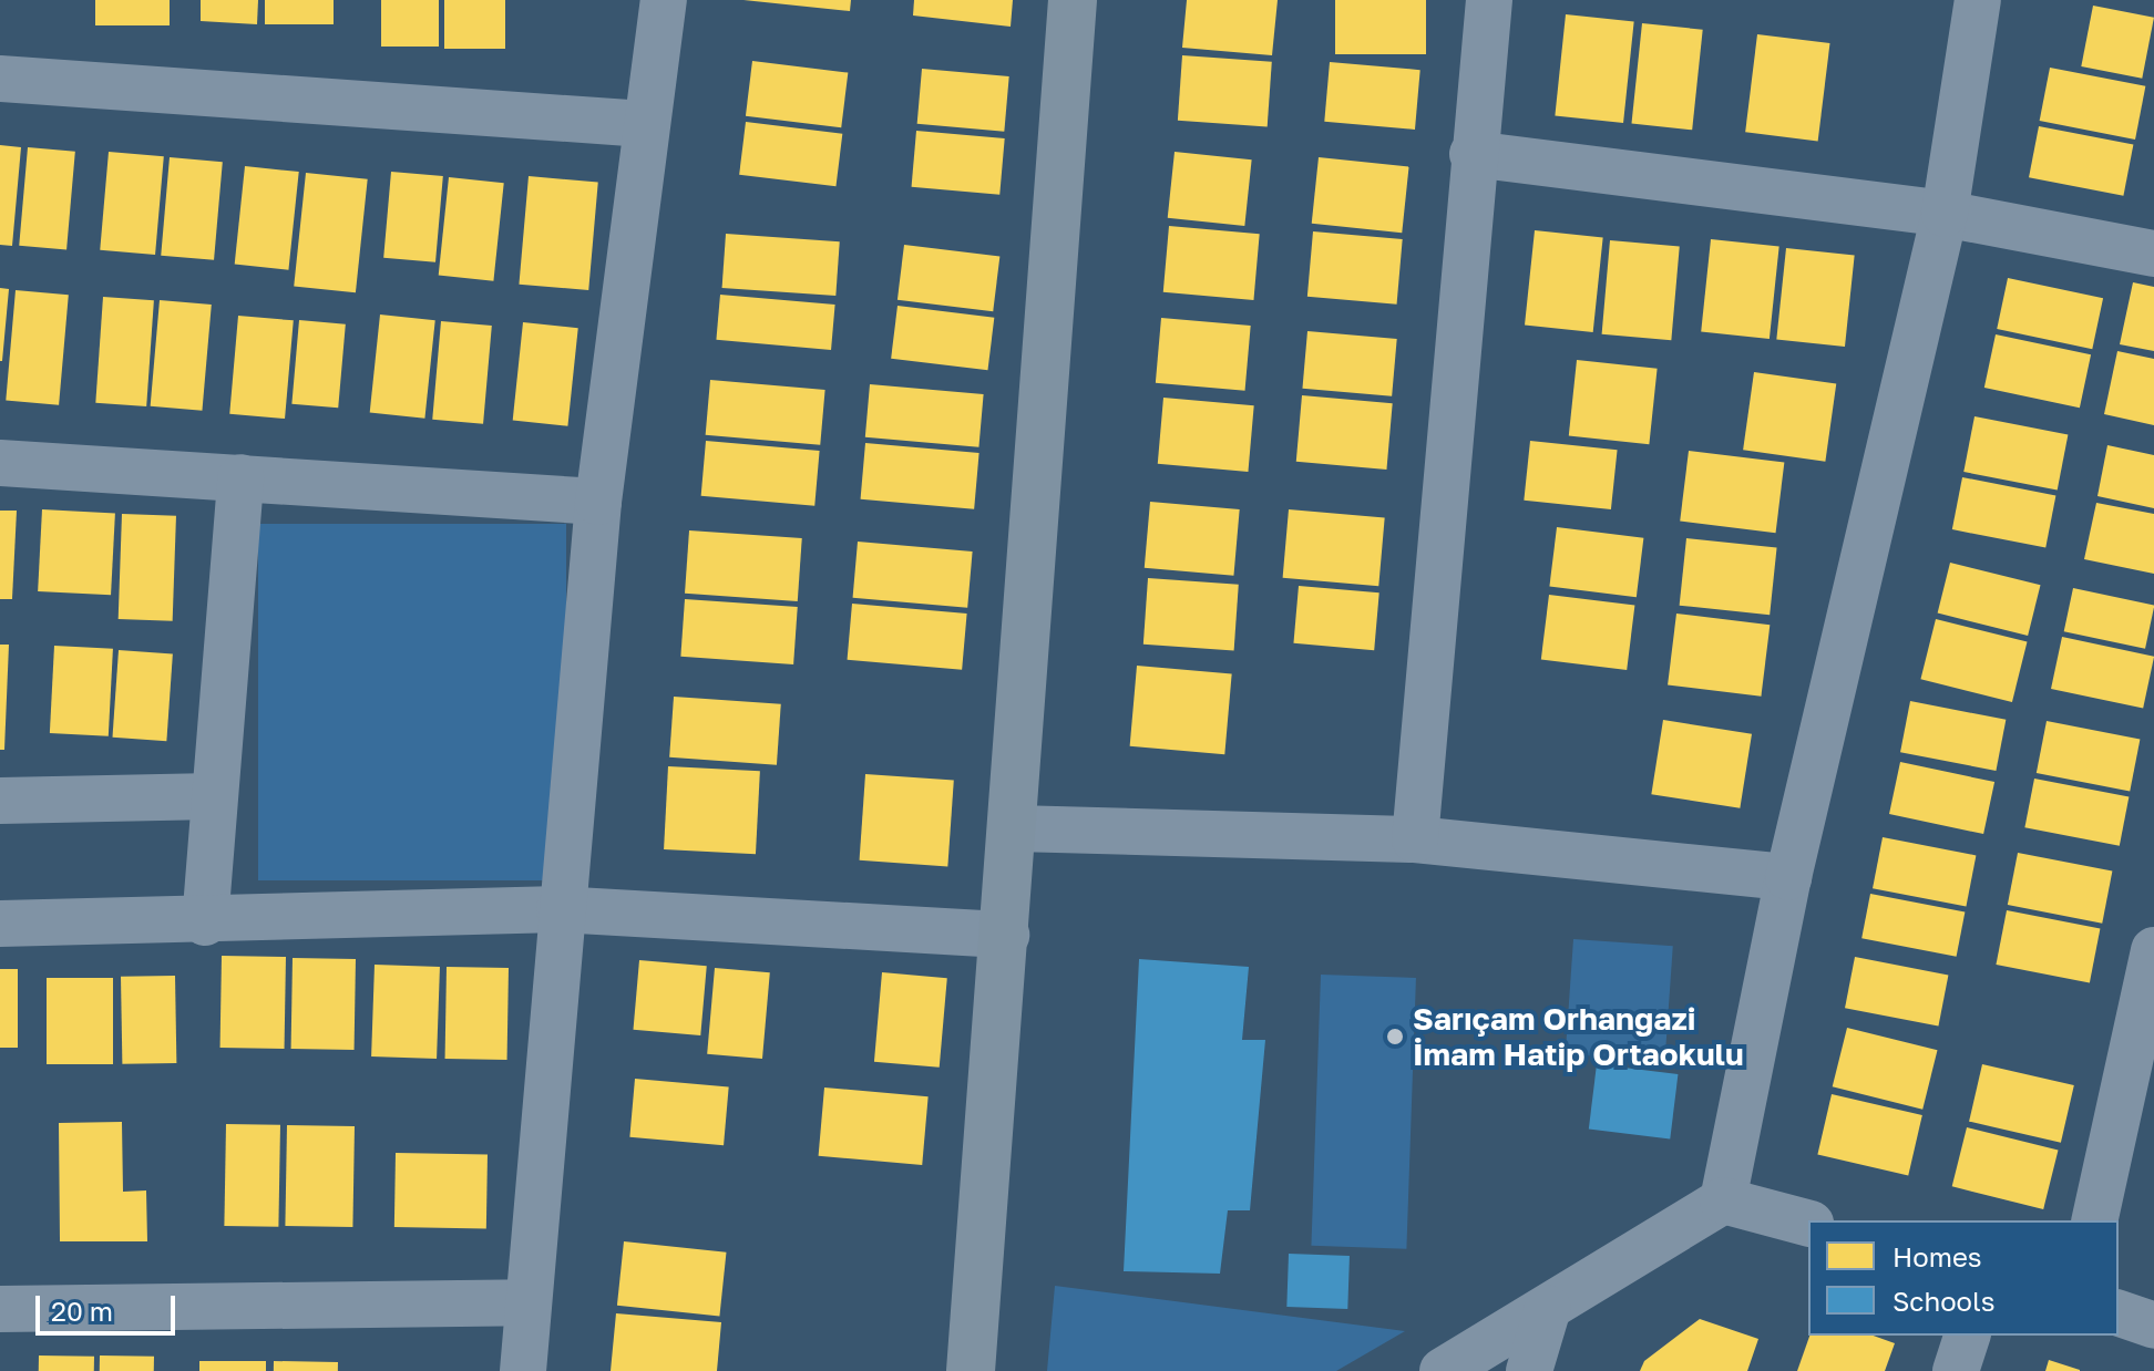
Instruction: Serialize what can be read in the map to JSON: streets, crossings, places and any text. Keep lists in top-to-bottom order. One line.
{"places":["Sarıçam Orhangazi İmam Hatip Ortaokulu"],"legend":["Homes","Schools"],"scale_bar":"20 m"}
